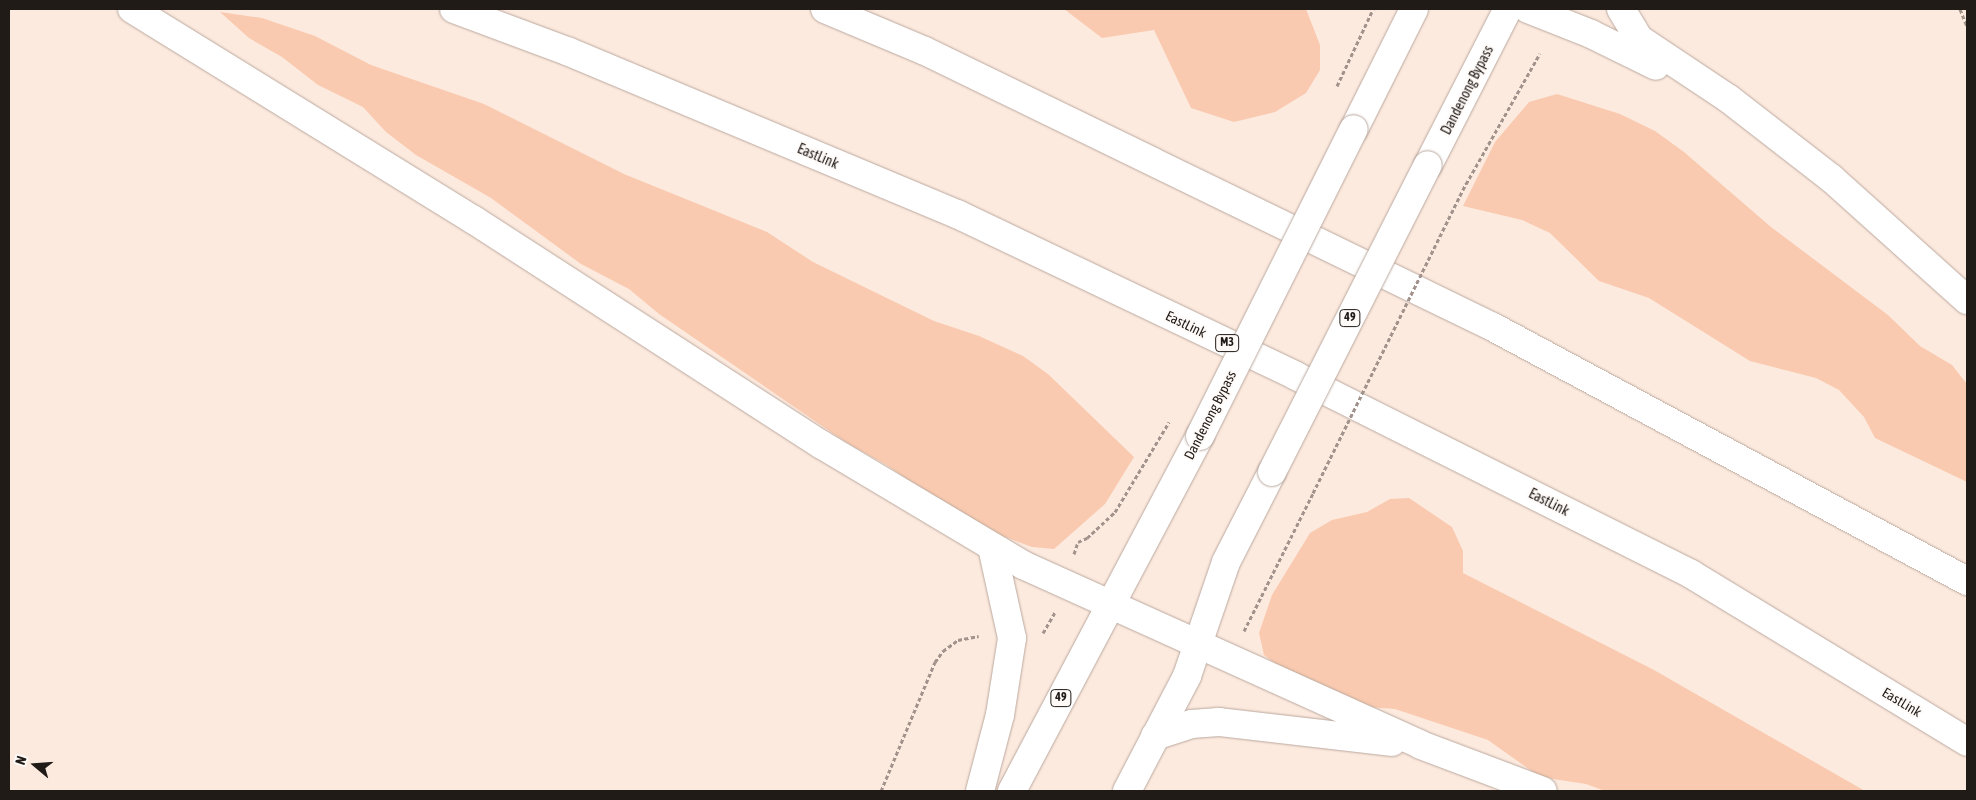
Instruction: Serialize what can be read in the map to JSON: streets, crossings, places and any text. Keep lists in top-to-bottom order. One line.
{"streets":{"highway":["Dandenong Bypass","EastLink","49","M3"]},"north":"left"}
